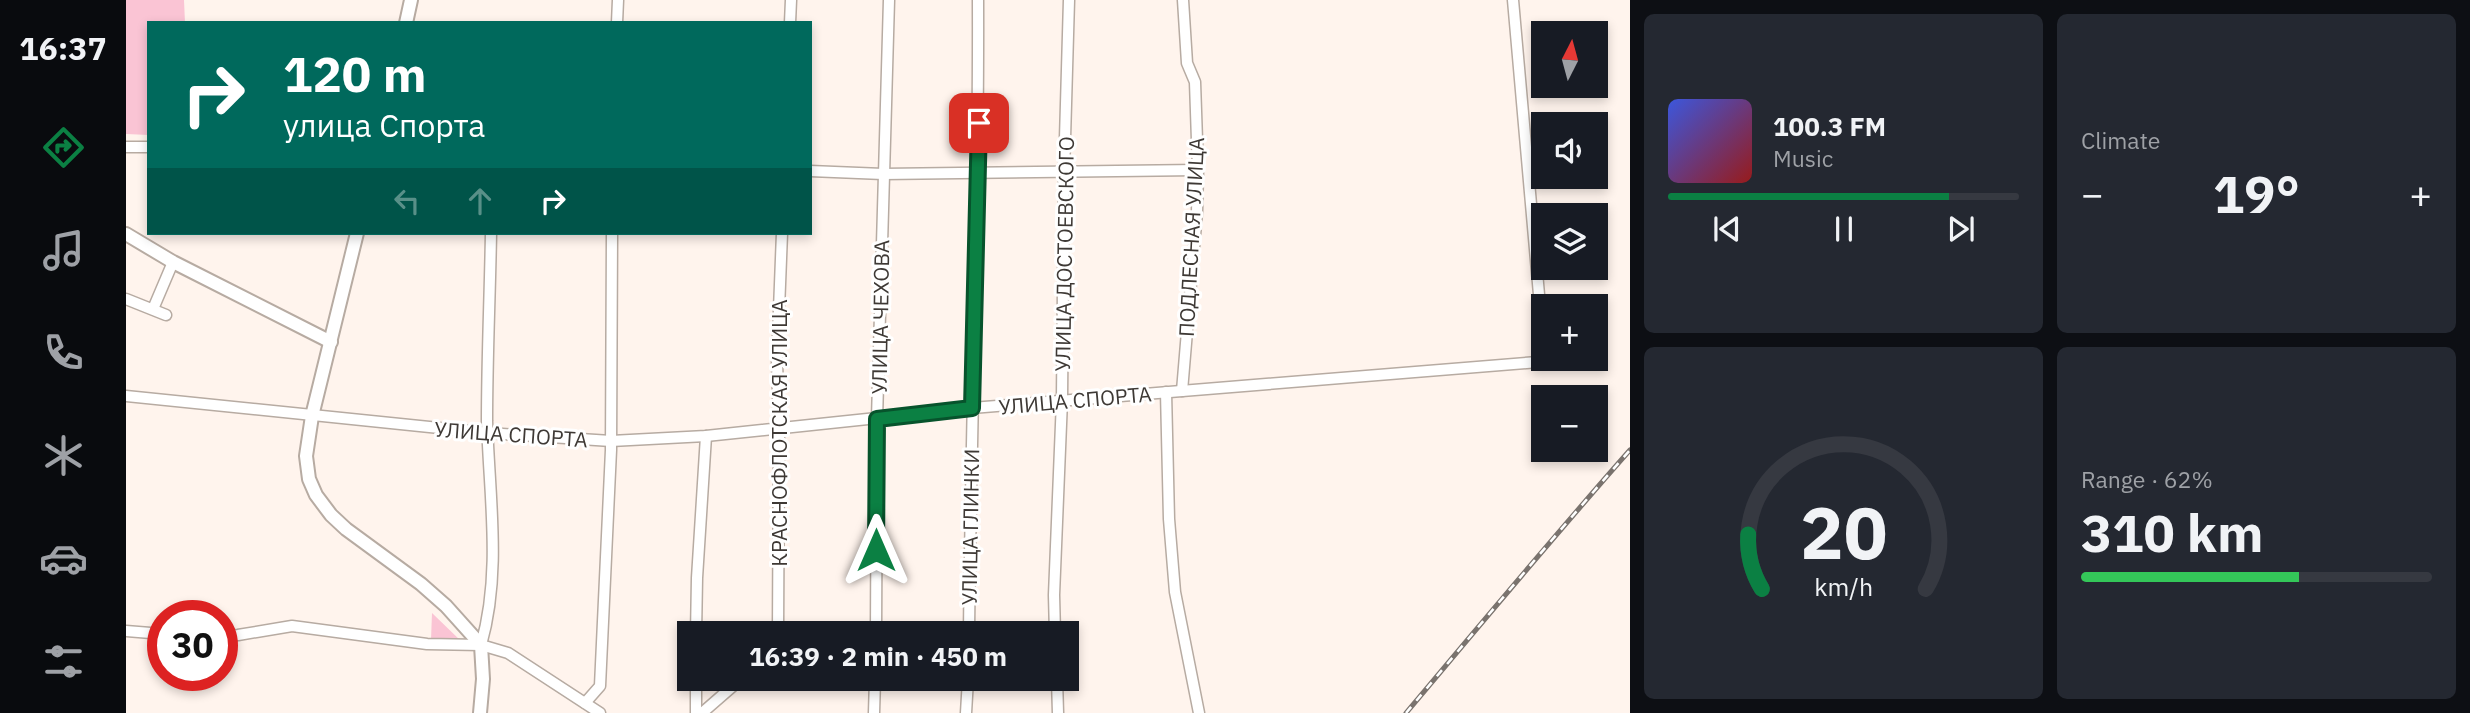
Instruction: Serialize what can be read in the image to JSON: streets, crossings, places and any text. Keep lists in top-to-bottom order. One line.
{"streets":{"street":["ПОДЛЕСНАЯ УЛИЦА","УЛИЦА ДОСТОЕВСКОГО","УЛИЦА ЧЕХОВА","УЛИЦА СПОРТА","КРАСНОФЛОТСКАЯ УЛИЦА","УЛИЦА ГЛИНКИ"]},"crossings":[["ПОДЛЕСНАЯ УЛИЦА","УЛИЦА СПОРТА"],["УЛИЦА ДОСТОЕВСКОГО","УЛИЦА СПОРТА"],["УЛИЦА ЧЕХОВА","УЛИЦА СПОРТА"],["УЛИЦА СПОРТА","КРАСНОФЛОТСКАЯ УЛИЦА"],["УЛИЦА СПОРТА","УЛИЦА ГЛИНКИ"]],"north":"top","page":{"tabs":"16:37","tile":["Climate",["Range · 62%","310 km"]],"map_buttons":["+","−"],"turn":["120 m","улица Спорта"],"song":["100.3 FM","Music"],"heat":["−","19°","+"],"limit":"30","trip":"16:39 · 2 min · 450 m","gauge":["20","km/h"]}}
